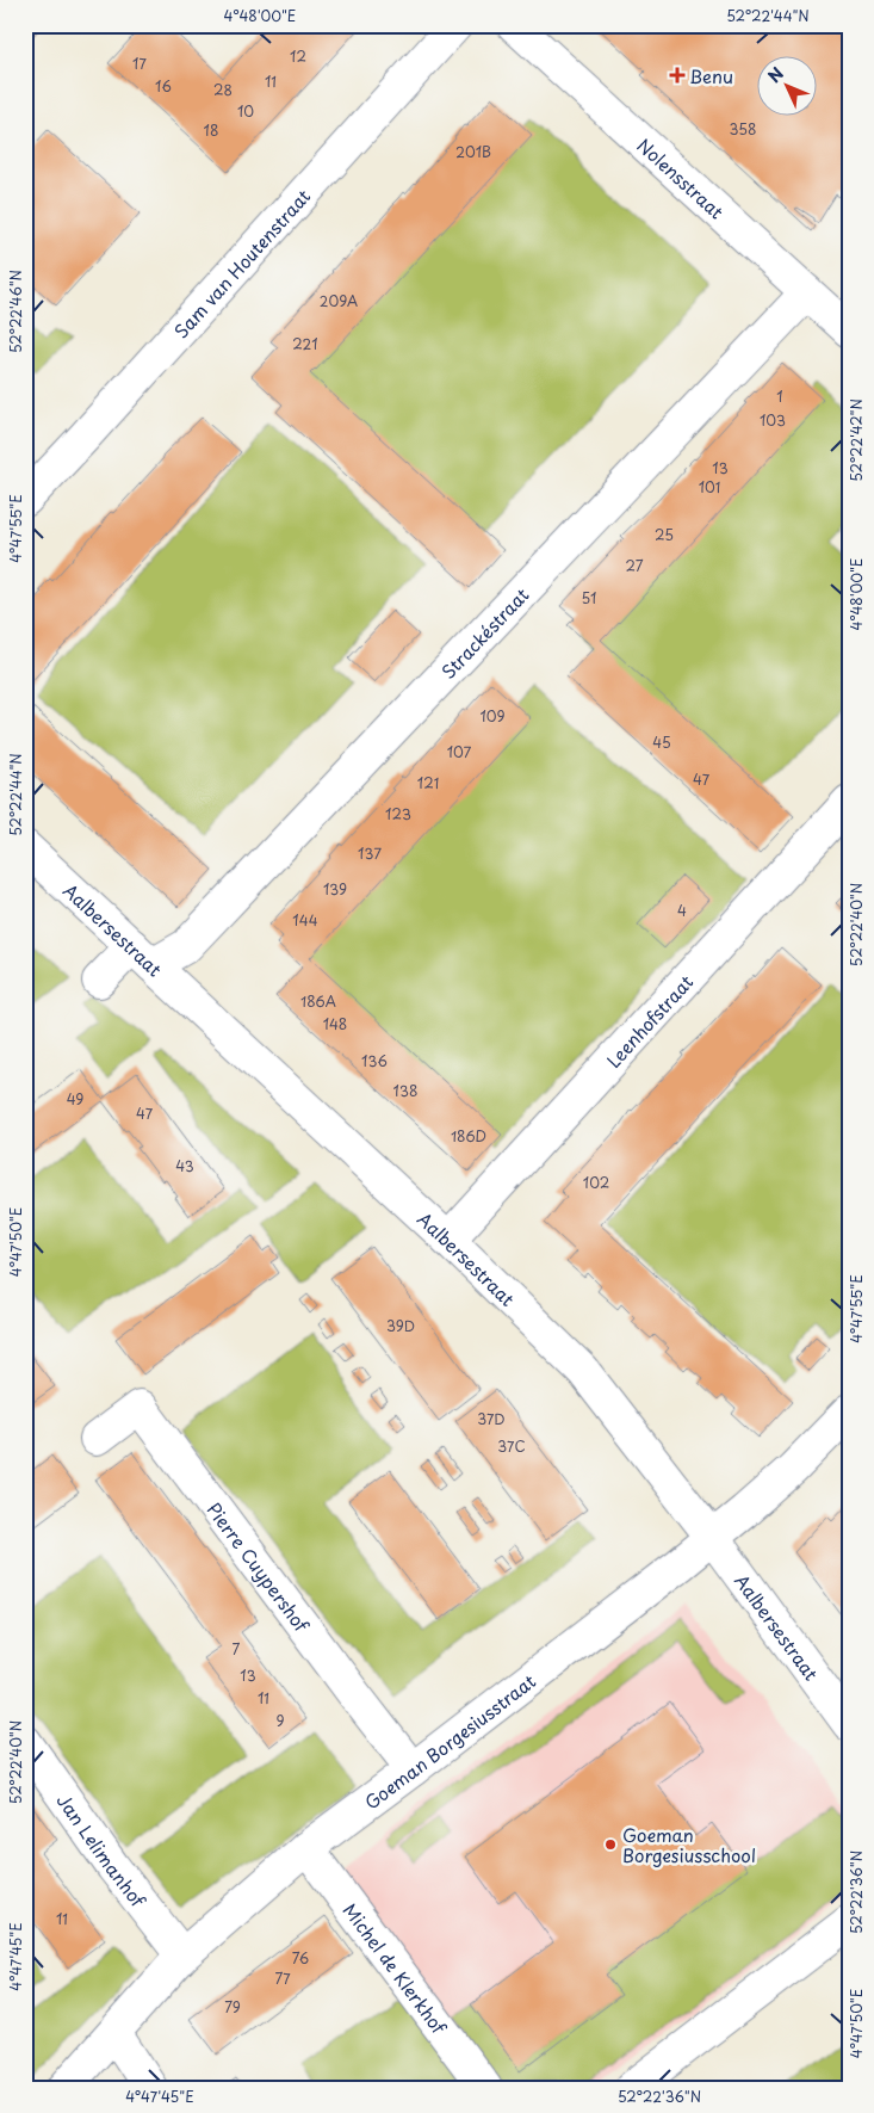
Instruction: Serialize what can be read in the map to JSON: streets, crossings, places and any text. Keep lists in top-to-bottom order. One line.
{"streets":{"street":["Nolensstraat","Sam van Houtenstraat","Strackéstraat","Aalbersestraat","Leenhofstraat","Pierre Cuypershof","Goeman Borgesiusstraat","Jan Lelimanhof","Michel de Klerkhof"]},"crossings":[["Nolensstraat","Strackéstraat"],["Strackéstraat","Aalbersestraat"],["Aalbersestraat","Leenhofstraat"],["Aalbersestraat","Goeman Borgesiusstraat"],["Pierre Cuypershof","Goeman Borgesiusstraat"],["Goeman Borgesiusstraat","Jan Lelimanhof"],["Goeman Borgesiusstraat","Michel de Klerkhof"]],"places":{"health":["Benu"],"other":["Goeman Borgesiusschool"]},"house_numbers":["12","17","11","16","28","10","358","18","201B","209A","221","1","103","13","101","25","27","51","109","45","107","47","121","123","137","139","4","144","186A","148","136","138","49","47","186D","43","102","39D","37D","37C","7","13","11","9","11","76","77","79"],"north":"top left","coordinates":["4°48'00\"E","52°22'44\"N","52°22'46\"N","52°22'42\"N","4°47'55\"E","52°22'40\"N","4°47'50\"E","52°22'36\"N","4°47'45\"E"]}
